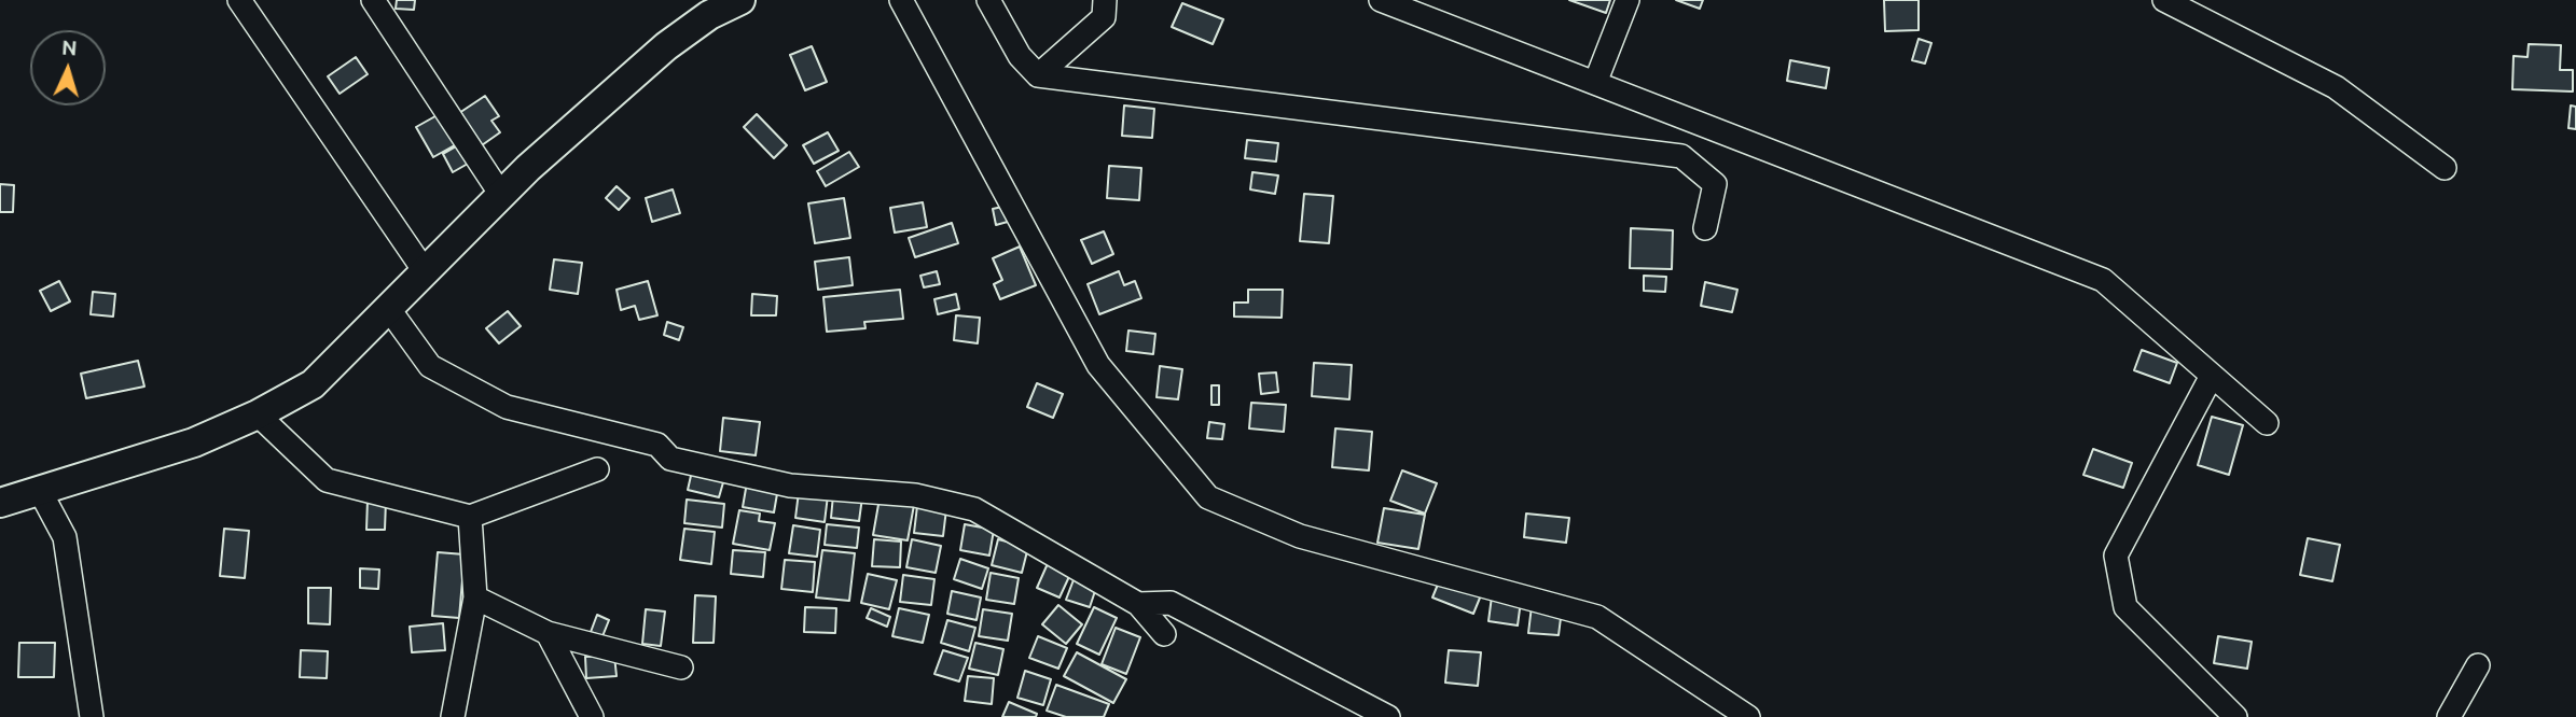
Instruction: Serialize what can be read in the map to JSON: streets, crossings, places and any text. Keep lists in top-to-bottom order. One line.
{"north":"top"}
